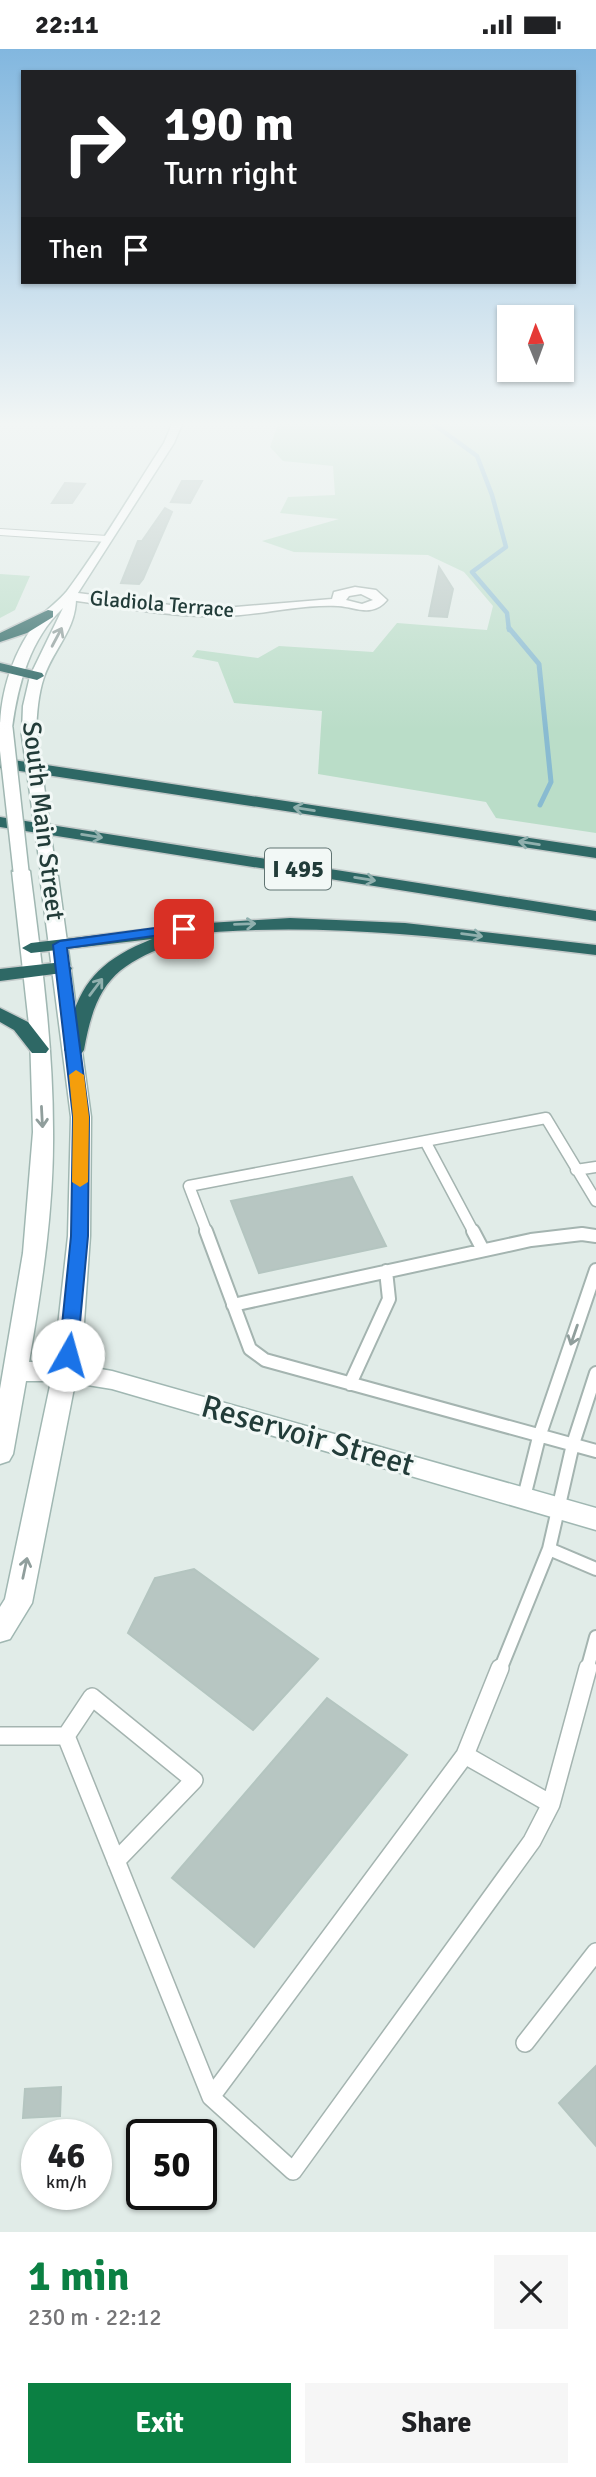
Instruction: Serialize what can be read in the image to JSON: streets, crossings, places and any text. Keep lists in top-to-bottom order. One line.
{"streets":{"highway":["I 495"],"main road":["Gladiola Terrace","South Main Street","Reservoir Street"]},"crossings":[["Gladiola Terrace","South Main Street"],["South Main Street","Reservoir Street"]],"north":"top","page":{"status":"22:11","turn":["190 m","Turn right"],"then":"Then","speed":"46 km/h","limit":"50","heading":["1 min","230 m · 22:12"],"buttons":["Exit","Share"]}}
